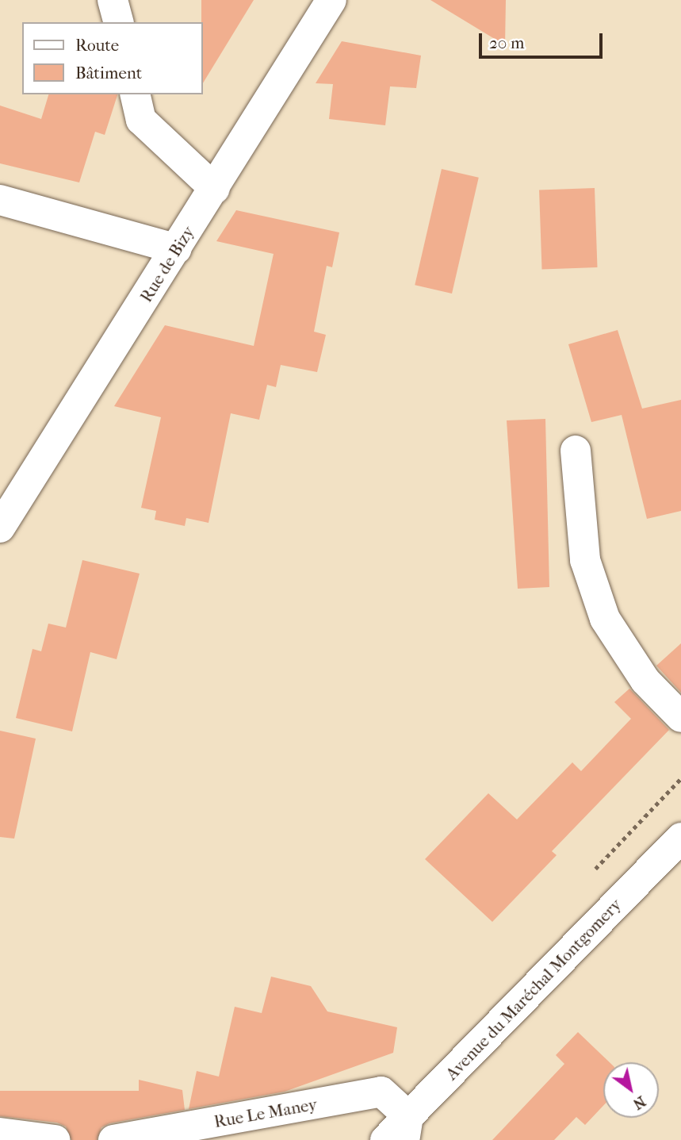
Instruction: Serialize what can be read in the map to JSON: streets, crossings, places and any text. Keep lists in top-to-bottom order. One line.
{"streets":{"street":["Rue de Bizy","Avenue du Maréchal Montgomery","Rue Le Maney"]},"crossings":[["Avenue du Maréchal Montgomery","Rue Le Maney"]],"legend":["Route","Bâtiment"],"scale_bar":"20 m","north":"bottom right"}
